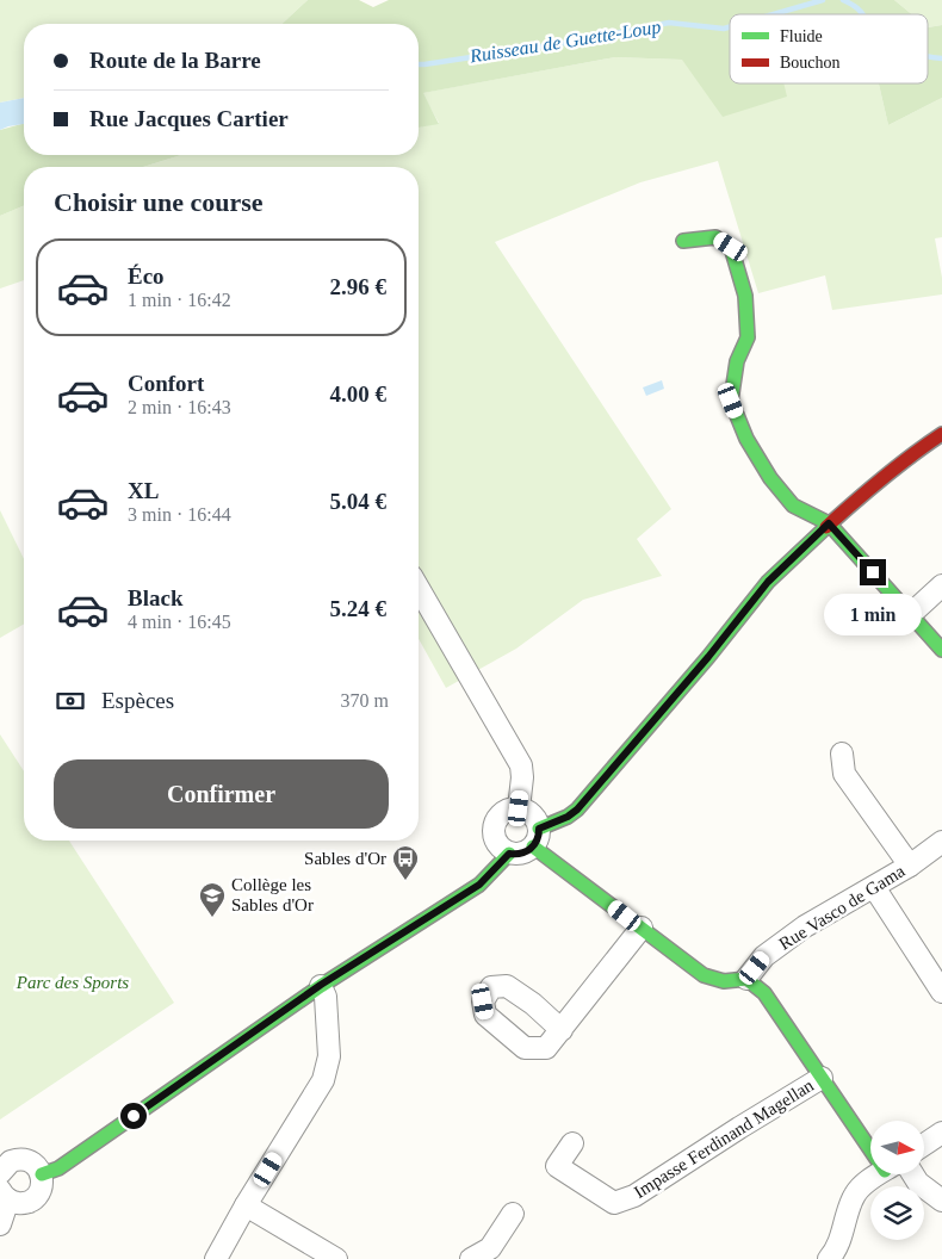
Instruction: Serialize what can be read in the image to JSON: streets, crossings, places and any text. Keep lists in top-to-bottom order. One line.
{"streets":{"street":["Rue Vasco de Gama","Impasse Ferdinand Magellan"]},"water":["Ruisseau de Guette-Loup"],"parks":["Parc des Sports"],"places":{"bus stop":["Sables d'Or"],"school or university":["Collège les Sables d'Or"]},"legend":["Fluide","Bouchon"],"north":"right","page":{"banner":["Route de la Barre","Rue Jacques Cartier"],"heading":"Choisir une course","list":[{"name":"Éco","note":"1 min · 16:42","value":"2.96 €"},{"name":"Confort","note":"2 min · 16:43","value":"4.00 €"},{"name":"XL","note":"3 min · 16:44","value":"5.04 €"},{"name":"Black","note":"4 min · 16:45","value":"5.24 €"}],"bubble":"1 min","pay":["Espèces","370 m"],"buttons":"Confirmer"}}
